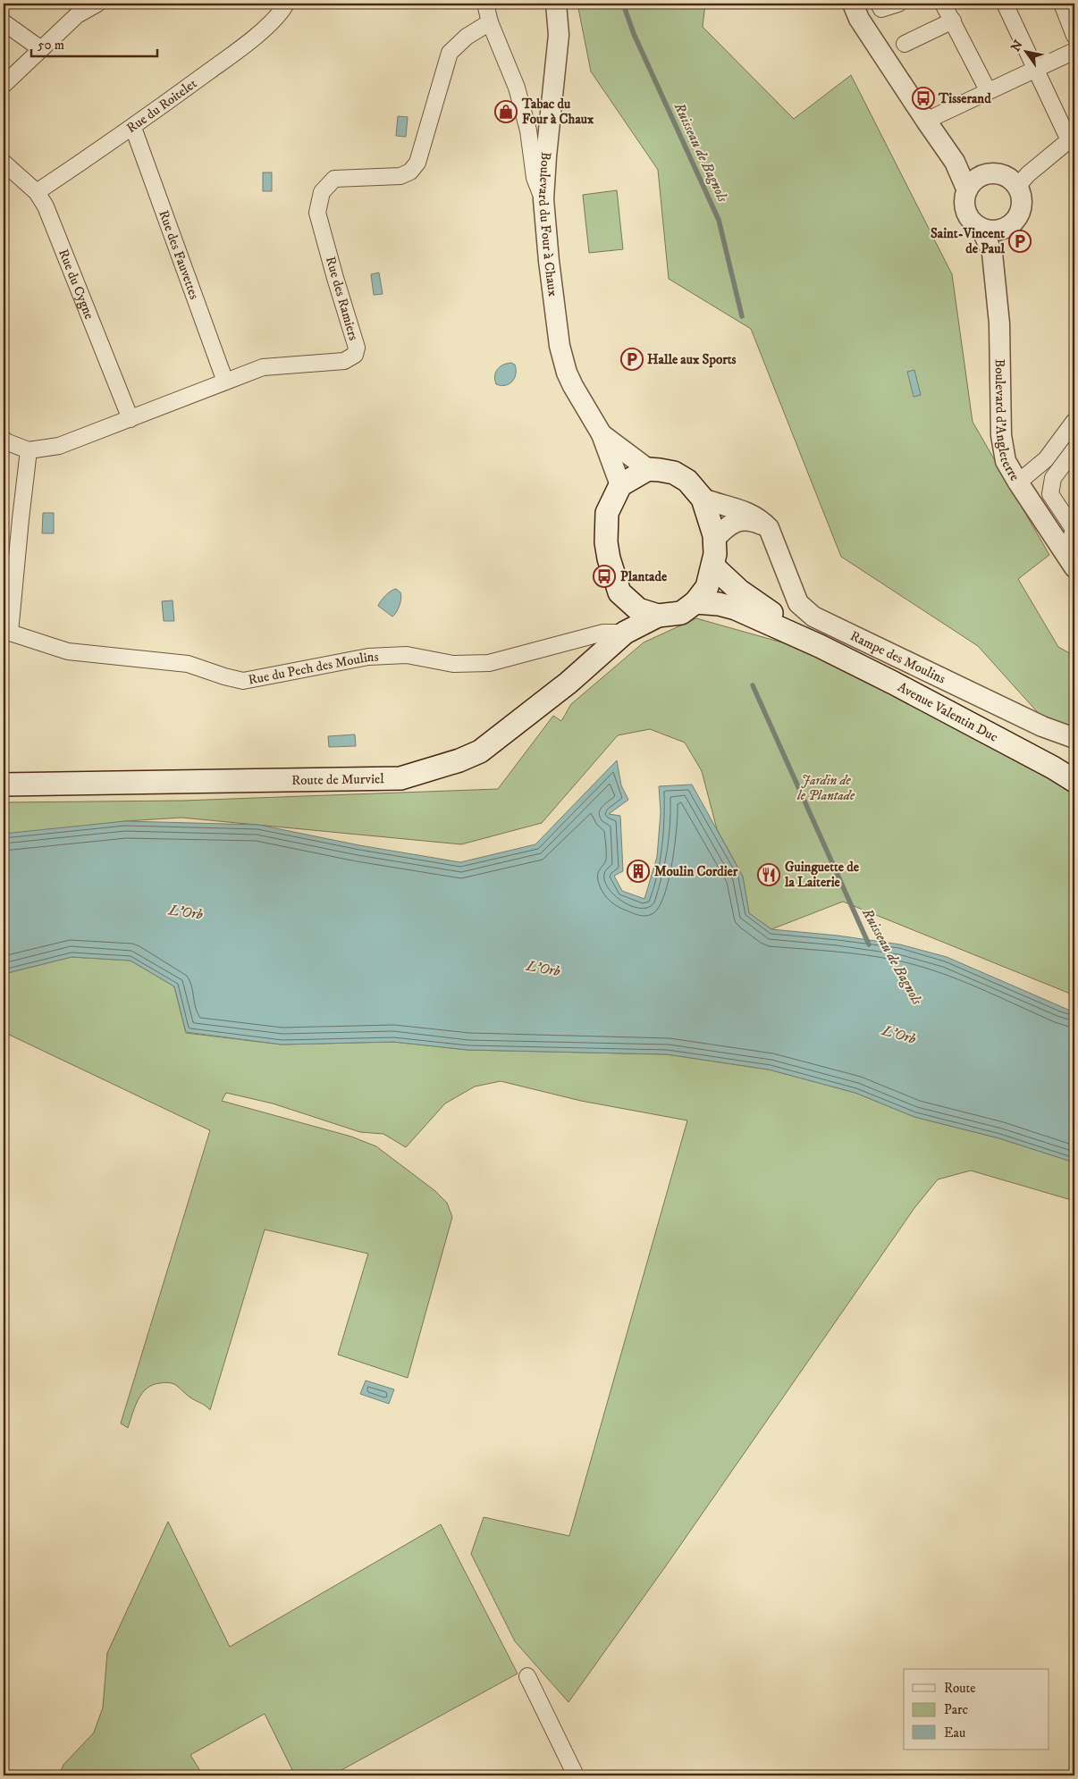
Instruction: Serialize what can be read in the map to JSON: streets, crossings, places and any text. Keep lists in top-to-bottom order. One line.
{"streets":{"main road":["Avenue Valentin Duc","Route de Murviel"],"street":["Rue du Roitelet","Boulevard du Four à Chaux","Rue des Fauvettes","Rue du Cygne","Rue des Ramiers","Boulevard d'Angleterre","Rampe des Moulins","Rue du Pech des Moulins"]},"crossings":[["Rue du Roitelet","Rue des Fauvettes"],["Rue du Roitelet","Rue du Cygne"],["Boulevard du Four à Chaux","Avenue Valentin Duc"],["Boulevard du Four à Chaux","Route de Murviel"],["Rue des Fauvettes","Rue des Ramiers"],["Rue du Cygne","Rue des Ramiers"],["Rue du Pech des Moulins","Route de Murviel"],["Avenue Valentin Duc","Route de Murviel"]],"water":["Ruisseau de Bagnols","L'Orb"],"parks":["Jardin de le Plantade"],"places":{"bus stop":["Tisserand","Plantade"],"shop":["Tabac du Four à Chaux"],"parking":["Saint-Vincent de Paul","Halle aux Sports"],"building":["Moulin Cordier"],"restaurant":["Guinguette de la Laiterie"]},"legend":["Route","Parc","Eau"],"scale_bar":"50 m","north":"top left"}
